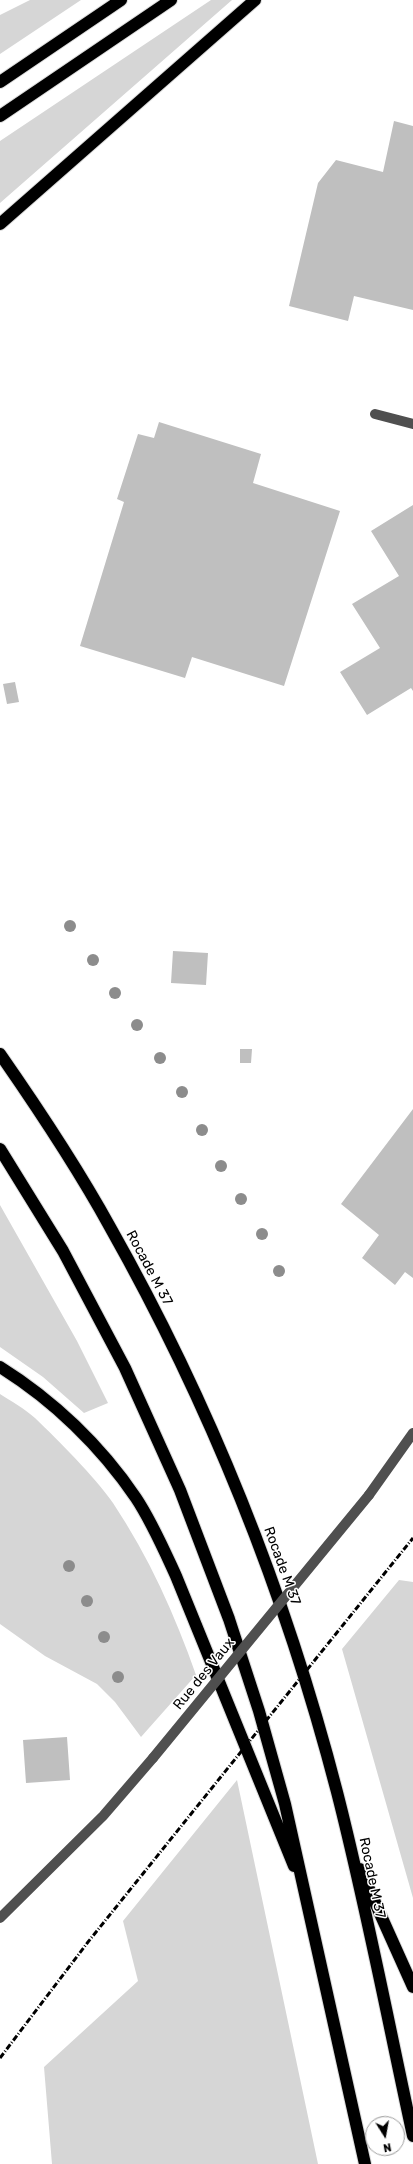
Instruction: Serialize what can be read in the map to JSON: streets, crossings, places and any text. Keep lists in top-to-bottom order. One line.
{"streets":{"highway":["Rocade M 37"],"street":["Rue des Vaux"]},"north":"bottom"}
